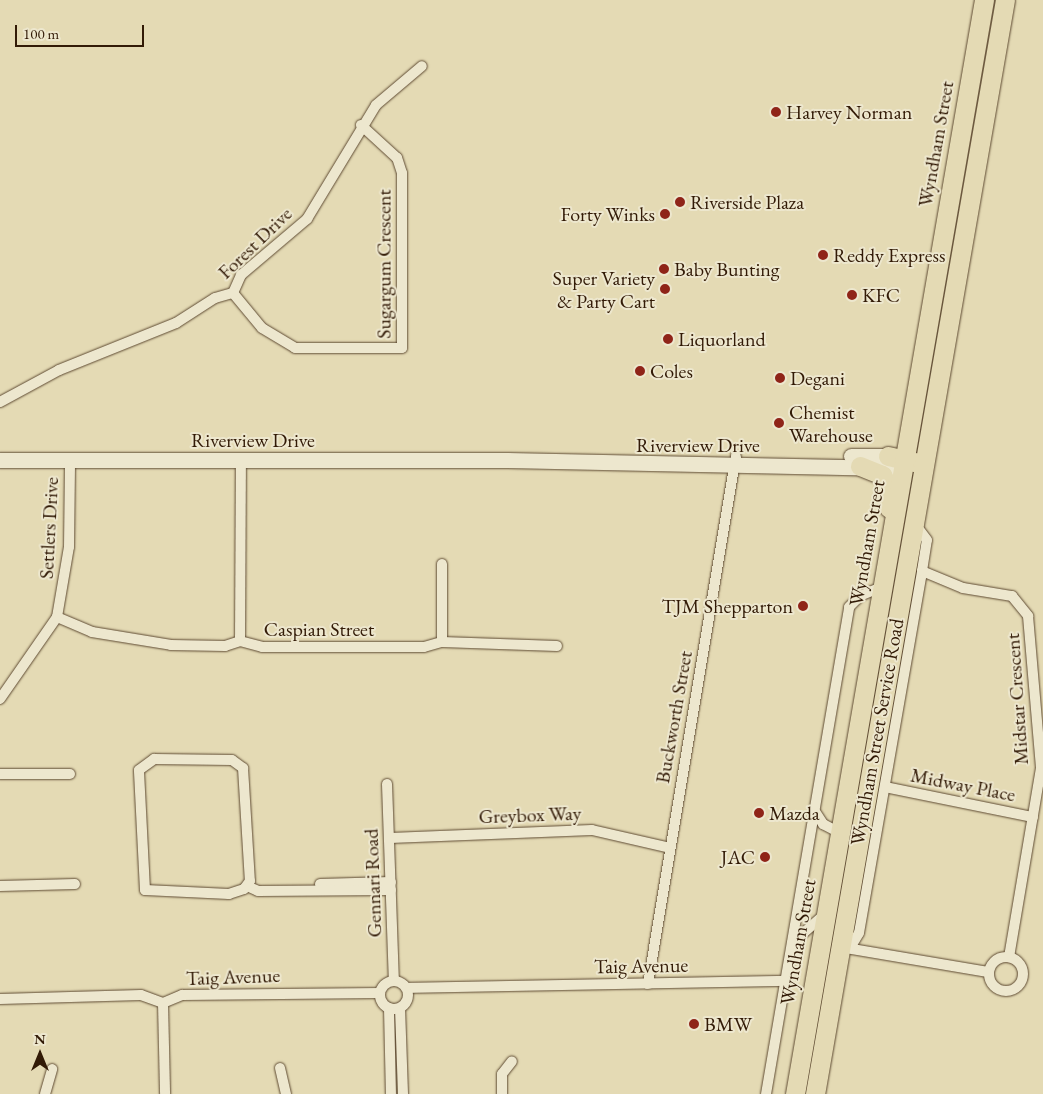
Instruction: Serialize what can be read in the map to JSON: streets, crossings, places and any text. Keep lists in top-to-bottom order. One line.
{"streets":{"highway":["Wyndham Street"],"street":["Forest Drive","Sugargum Crescent","Riverview Drive","Settlers Drive","Caspian Street","Midstar Crescent","Buckworth Street","Wyndham Street Service Road","Midway Place","Greybox Way","Gennari Road","Taig Avenue"]},"crossings":[["Wyndham Street","Riverview Drive"],["Wyndham Street","Wyndham Street Service Road"],["Forest Drive","Sugargum Crescent"],["Riverview Drive","Settlers Drive"],["Riverview Drive","Buckworth Street"],["Settlers Drive","Caspian Street"],["Midstar Crescent","Wyndham Street Service Road"],["Midstar Crescent","Midway Place"],["Buckworth Street","Greybox Way"],["Buckworth Street","Taig Avenue"],["Wyndham Street Service Road","Midway Place"],["Wyndham Street Service Road","Taig Avenue"],["Greybox Way","Gennari Road"],["Gennari Road","Taig Avenue"]],"places":["Harvey Norman","Riverside Plaza","Forty Winks","Reddy Express","Baby Bunting","Super Variety & Party Cart","KFC","Liquorland","Coles","Degani","Chemist Warehouse","TJM Shepparton","Mazda","JAC","BMW"],"scale_bar":"100 m","north":"top"}
